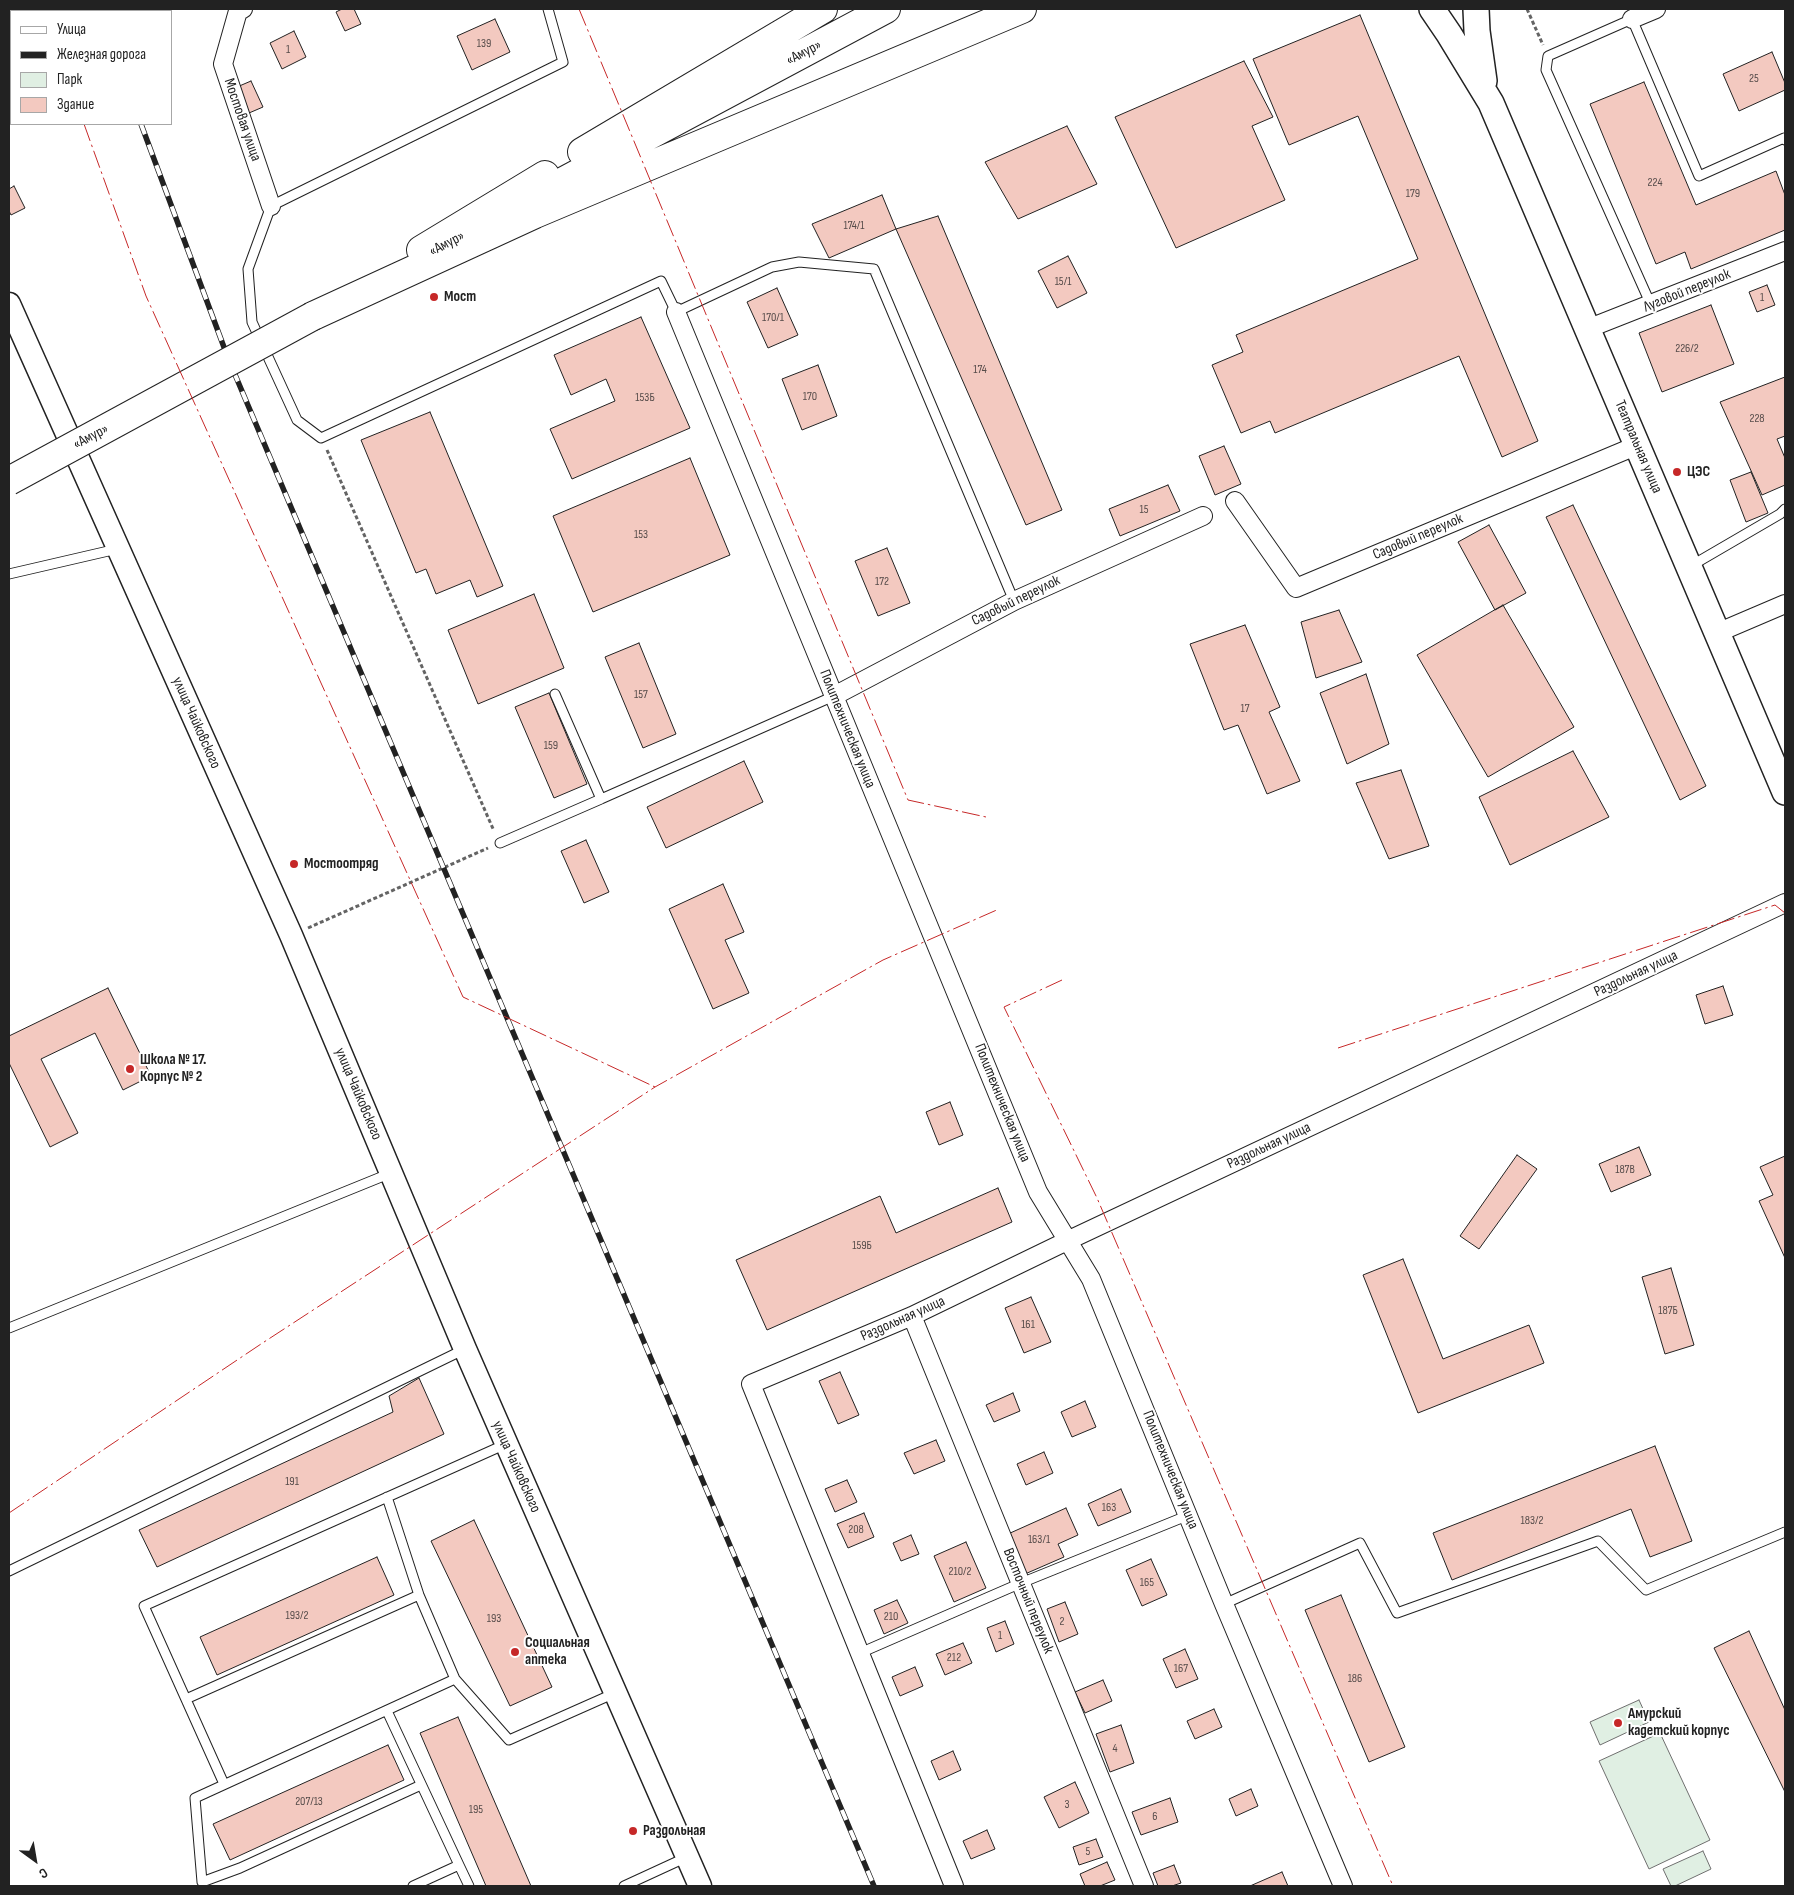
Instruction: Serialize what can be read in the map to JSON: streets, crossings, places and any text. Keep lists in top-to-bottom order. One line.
{"streets":{"highway":["«Амур»"],"main road":["Театральная улица"],"street":["Мостовая улица","Луговой переулок","Садовый переулок","улица Чайковского","Политехническая улица","Раздольная улица","Восточный переулок"]},"crossings":[["Луговой переулок","Театральная улица"],["Театральная улица","Садовый переулок"],["Садовый переулок","Политехническая улица"],["Политехническая улица","Раздольная улица"],["Раздольная улица","Восточный переулок"]],"places":["Мост","ЦЭС","Мостоотряд","Школа № 17. Корпус № 2","Социальная аптека","Амурский кадетский корпус","Раздольная"],"house_numbers":["139","1","25","224","179","174/1","15/1","1","170/1","226/2","174","170","153Б","228","15","153","172","157","17","159","187В","159Б","187Б","161","191","163","183/2","208","163/1","210/2","165","193/2","210","193","2","1","212","167","186","4","207/13","3","195","6","5"],"legend":["Улица","Железная дорога","Парк","Здание"],"north":"bottom right"}
